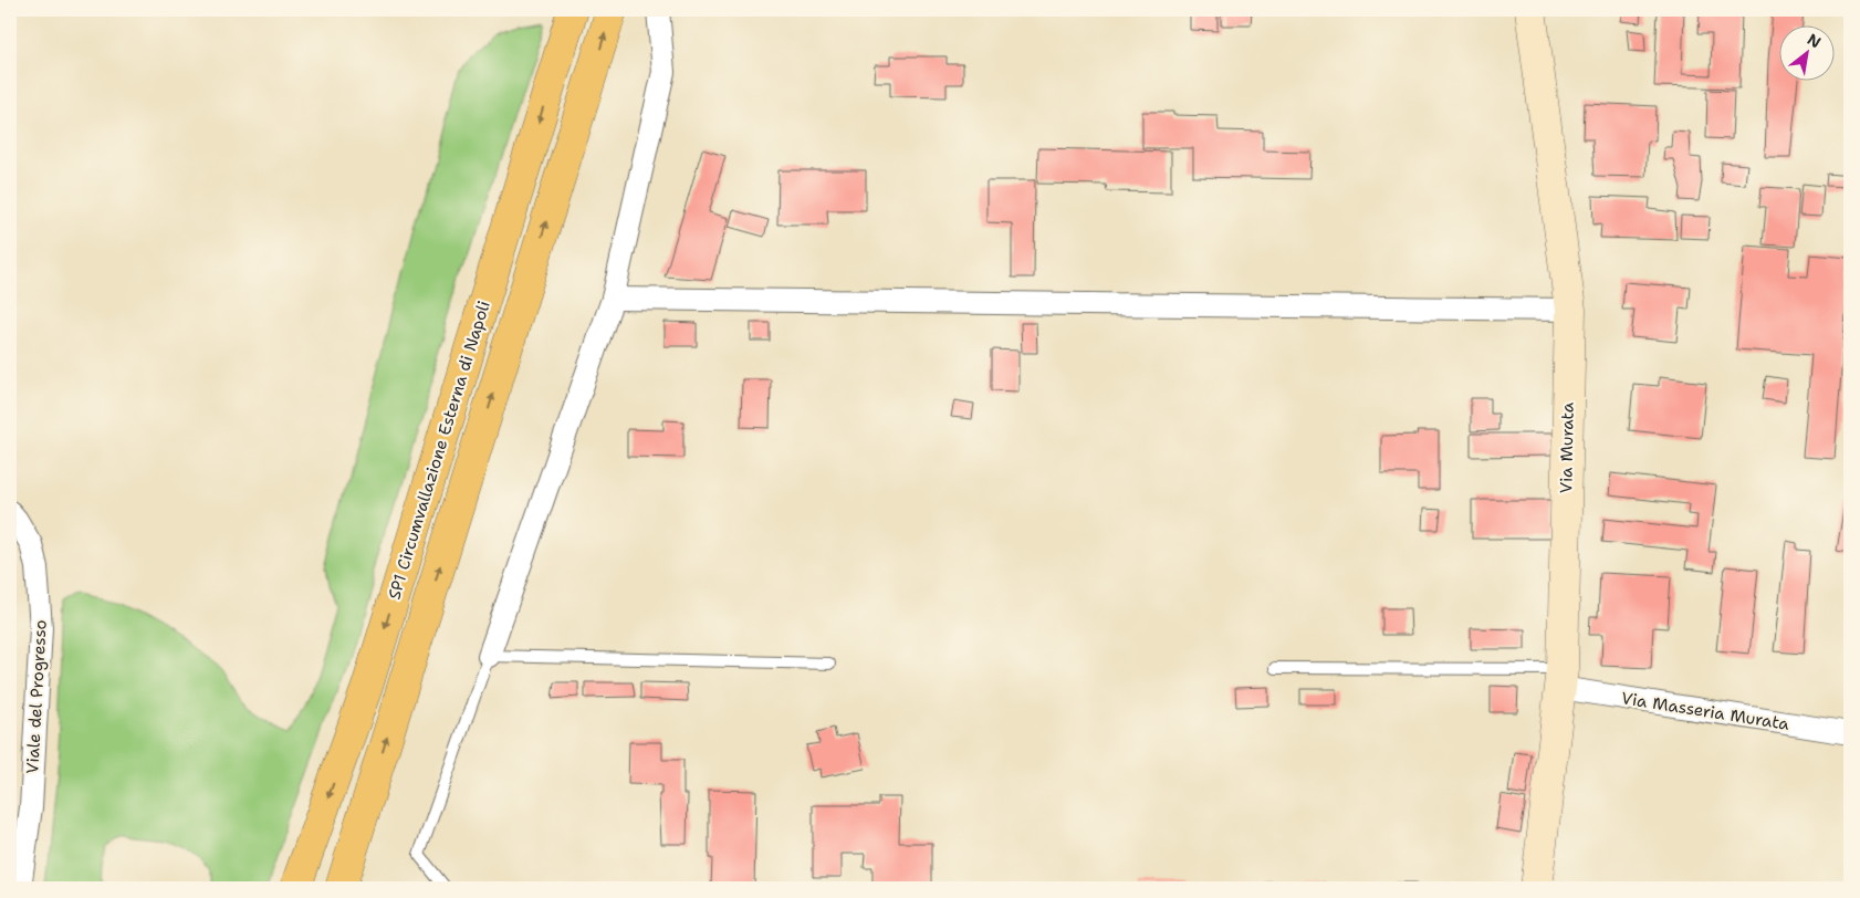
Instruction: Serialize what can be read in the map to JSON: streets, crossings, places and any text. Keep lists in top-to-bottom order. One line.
{"streets":{"highway":["SP1 Circumvallazione Esterna di Napoli"],"street":["Via Murata","Viale del Progresso","Via Masseria Murata"]},"crossings":[["Via Murata","Via Masseria Murata"]],"north":"top right"}
